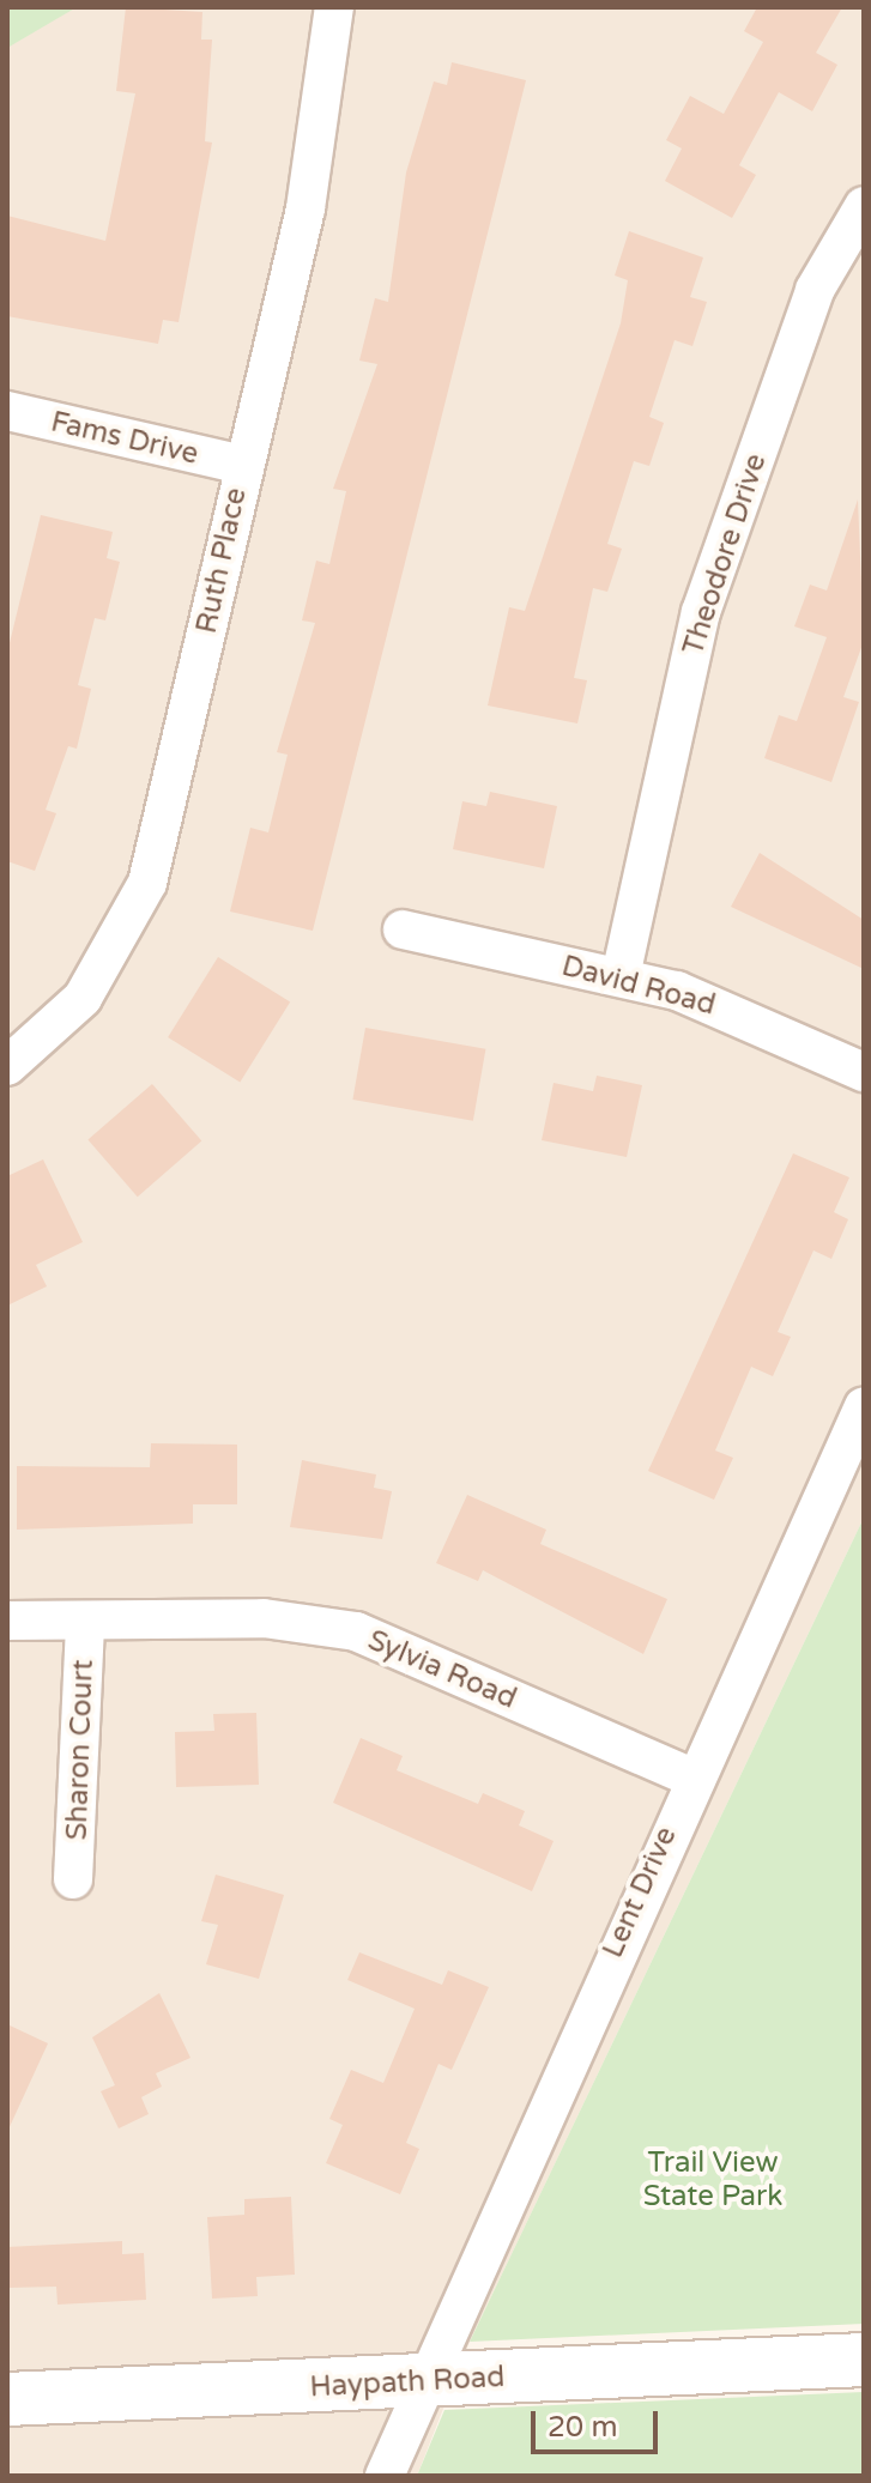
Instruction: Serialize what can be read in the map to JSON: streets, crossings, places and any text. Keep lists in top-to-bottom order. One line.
{"streets":{"street":["Fams Drive","Theodore Drive","Ruth Place","David Road","Sylvia Road","Sharon Court","Lent Drive","Haypath Road"]},"crossings":[["Fams Drive","Ruth Place"],["Theodore Drive","David Road"],["Sylvia Road","Sharon Court"],["Sylvia Road","Lent Drive"],["Lent Drive","Haypath Road"]],"parks":["Trail View State Park"],"scale_bar":"20 m"}
